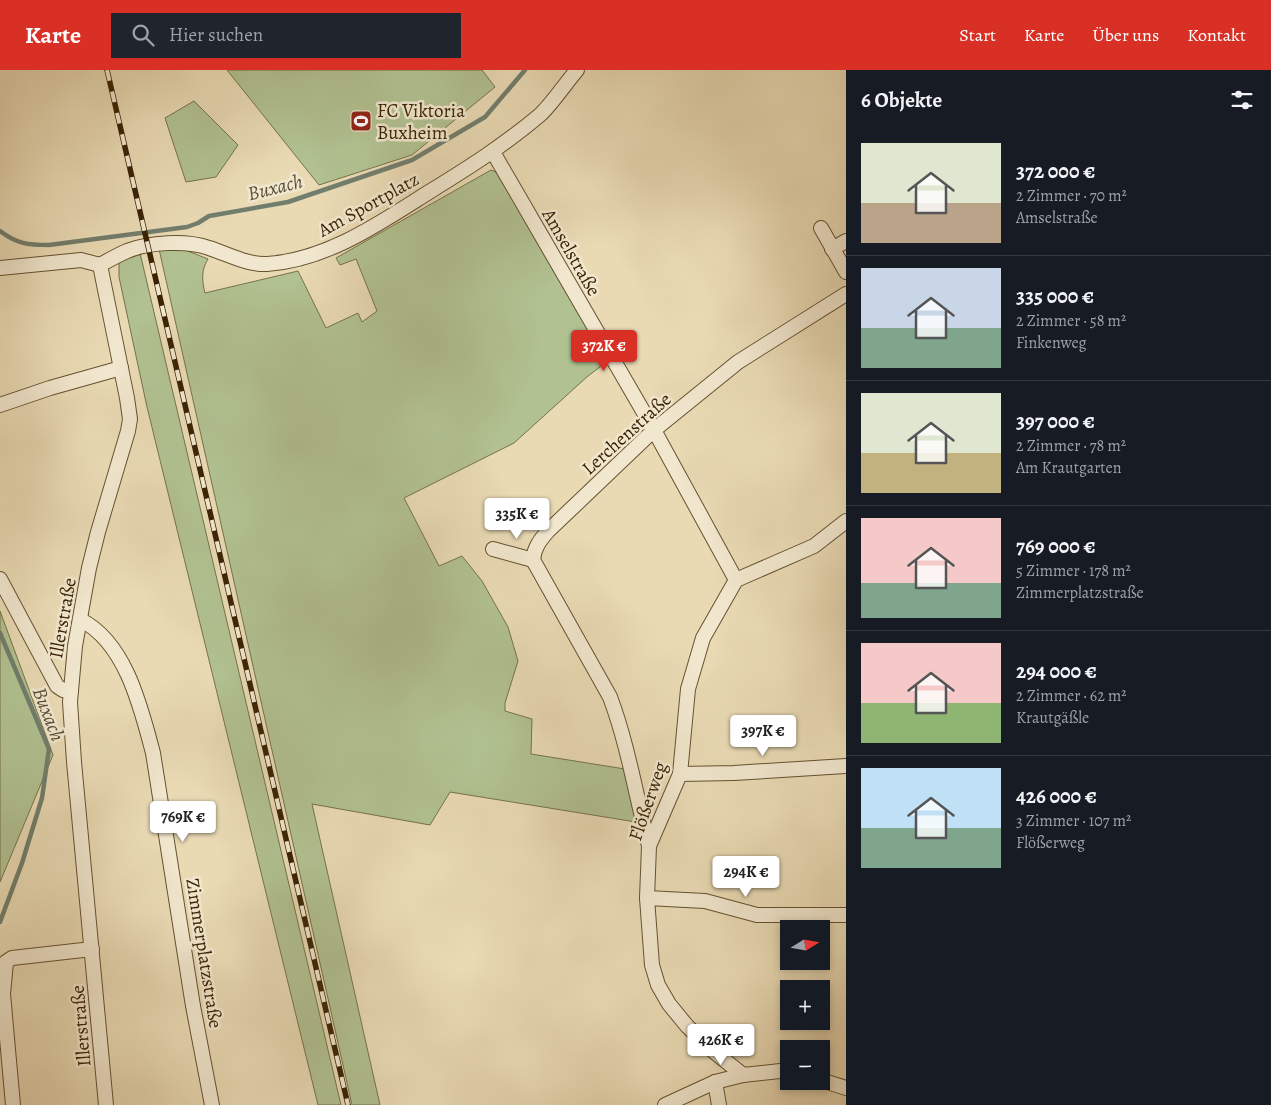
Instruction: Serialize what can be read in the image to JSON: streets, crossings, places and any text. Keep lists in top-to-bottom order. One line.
{"streets":{"street":["Am Sportplatz","Amselstraße","Lerchenstraße","Illerstraße","Flößerweg","Zimmerplatzstraße"]},"crossings":[["Am Sportplatz","Amselstraße"],["Am Sportplatz","Illerstraße"],["Amselstraße","Lerchenstraße"],["Amselstraße","Flößerweg"],["Illerstraße","Zimmerplatzstraße"]],"water":["Buxach"],"places":{"sports":["FC Viktoria Buxheim"]},"north":"right","page":{"header":"Karte","search":"Hier suchen","nav":["Start","Karte","Über uns","Kontakt"],"heading":"6 Objekte","list":[{"name":"372 000 €","note":"2 Zimmer · 70 m² · Amselstraße"},{"name":"335 000 €","note":"2 Zimmer · 58 m² · Finkenweg"},{"name":"397 000 €","note":"2 Zimmer · 78 m² · Am Krautgarten"},{"name":"769 000 €","note":"5 Zimmer · 178 m² · Zimmerplatzstraße"},{"name":"294 000 €","note":"2 Zimmer · 62 m² · Krautgäßle"},{"name":"426 000 €","note":"3 Zimmer · 107 m² · Flößerweg"}],"price":["372K €","335K €","397K €","769K €","294K €","426K €"],"map_buttons":["+","−"]}}
